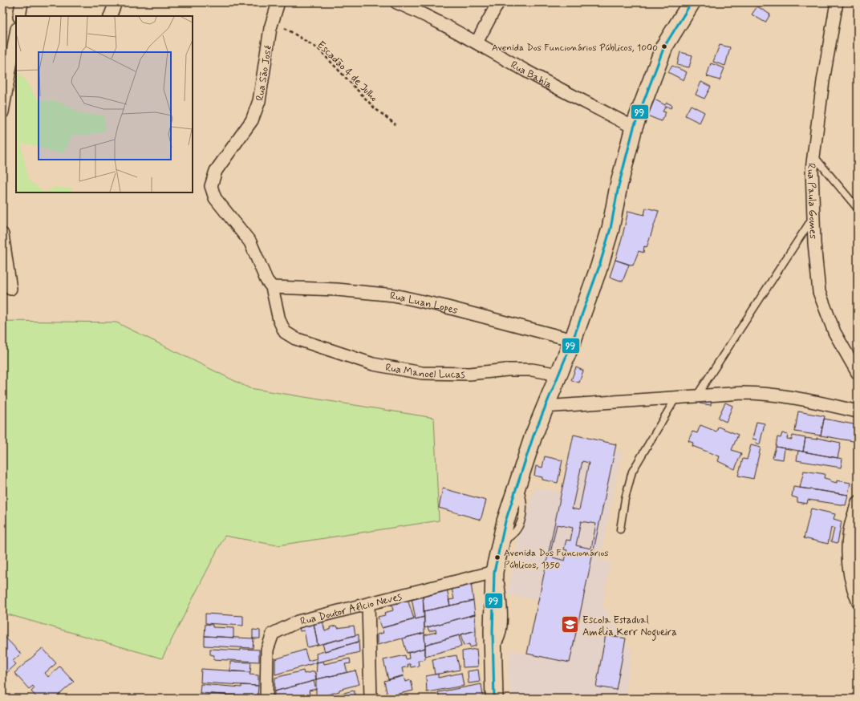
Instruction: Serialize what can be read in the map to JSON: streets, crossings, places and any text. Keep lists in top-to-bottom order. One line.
{"streets":{"street":["Rua São José","Rua Bahía","Rua Paula Gomes","Rua Luan Lopes","Rua Manoel Lucas","Rua Doutor Aélcio Neves"],"path":["Escadão 4 de Julho"]},"crossings":[["Escadão 4 de Julho","Rua São José"],["Rua São José","Rua Luan Lopes"],["Rua São José","Rua Manoel Lucas"]],"places":{"other":["Avenida Dos Funcionários Públicos, 1000","Avenida Dos Funcionários Públicos, 1350"],"school or university":["Escola Estadual Amélia Kerr Nogueira"]},"lines":["transit line 99"]}
